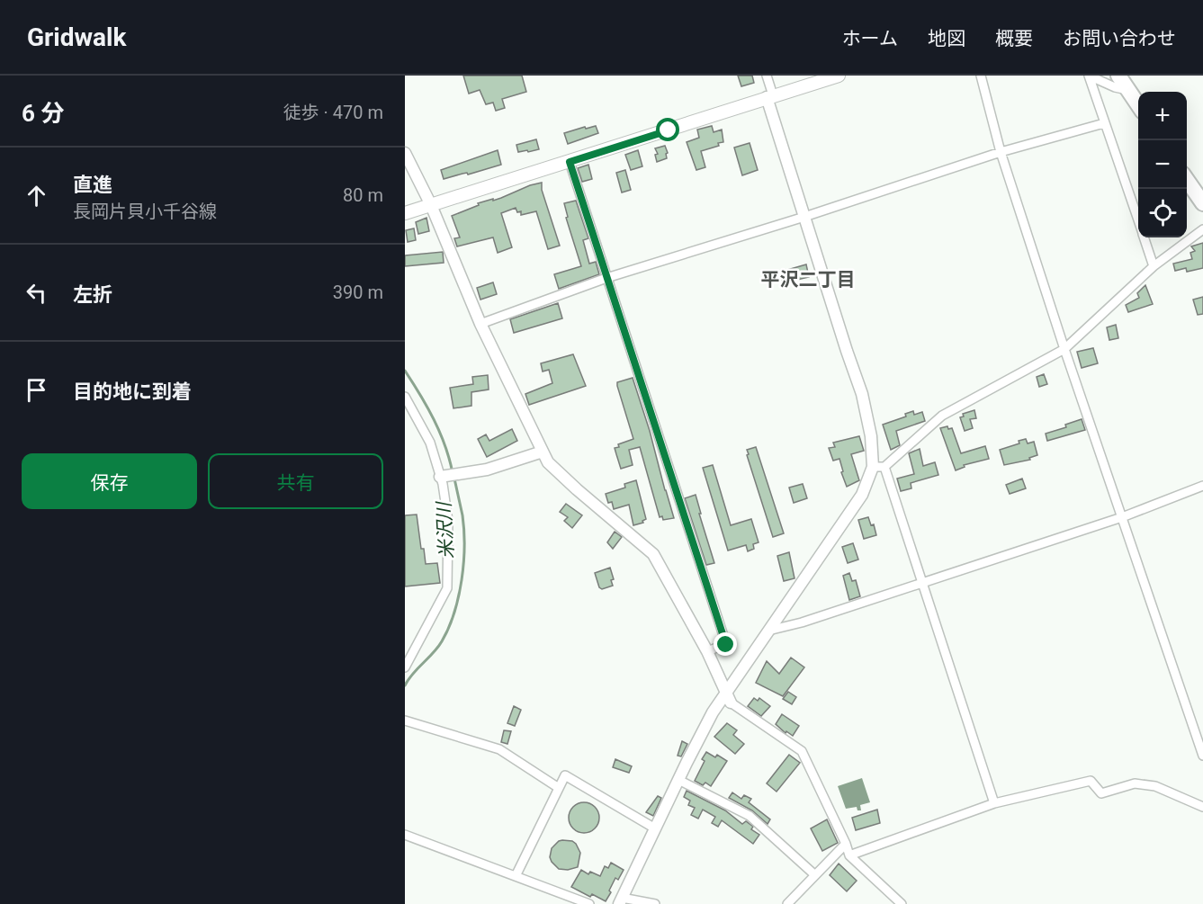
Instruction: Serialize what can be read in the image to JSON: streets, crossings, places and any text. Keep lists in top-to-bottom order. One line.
{"districts":["平沢二丁目"],"water":["米沢川"],"page":{"header":"Gridwalk","nav":["ホーム","地図","概要","お問い合わせ"],"heading":["6 分","徒歩 · 470 m"],"map_buttons":["+","−"],"list":[["直進","長岡片貝小千谷線","80 m"],["左折","390 m"],"目的地に到着"],"buttons":["保存","共有"]}}
